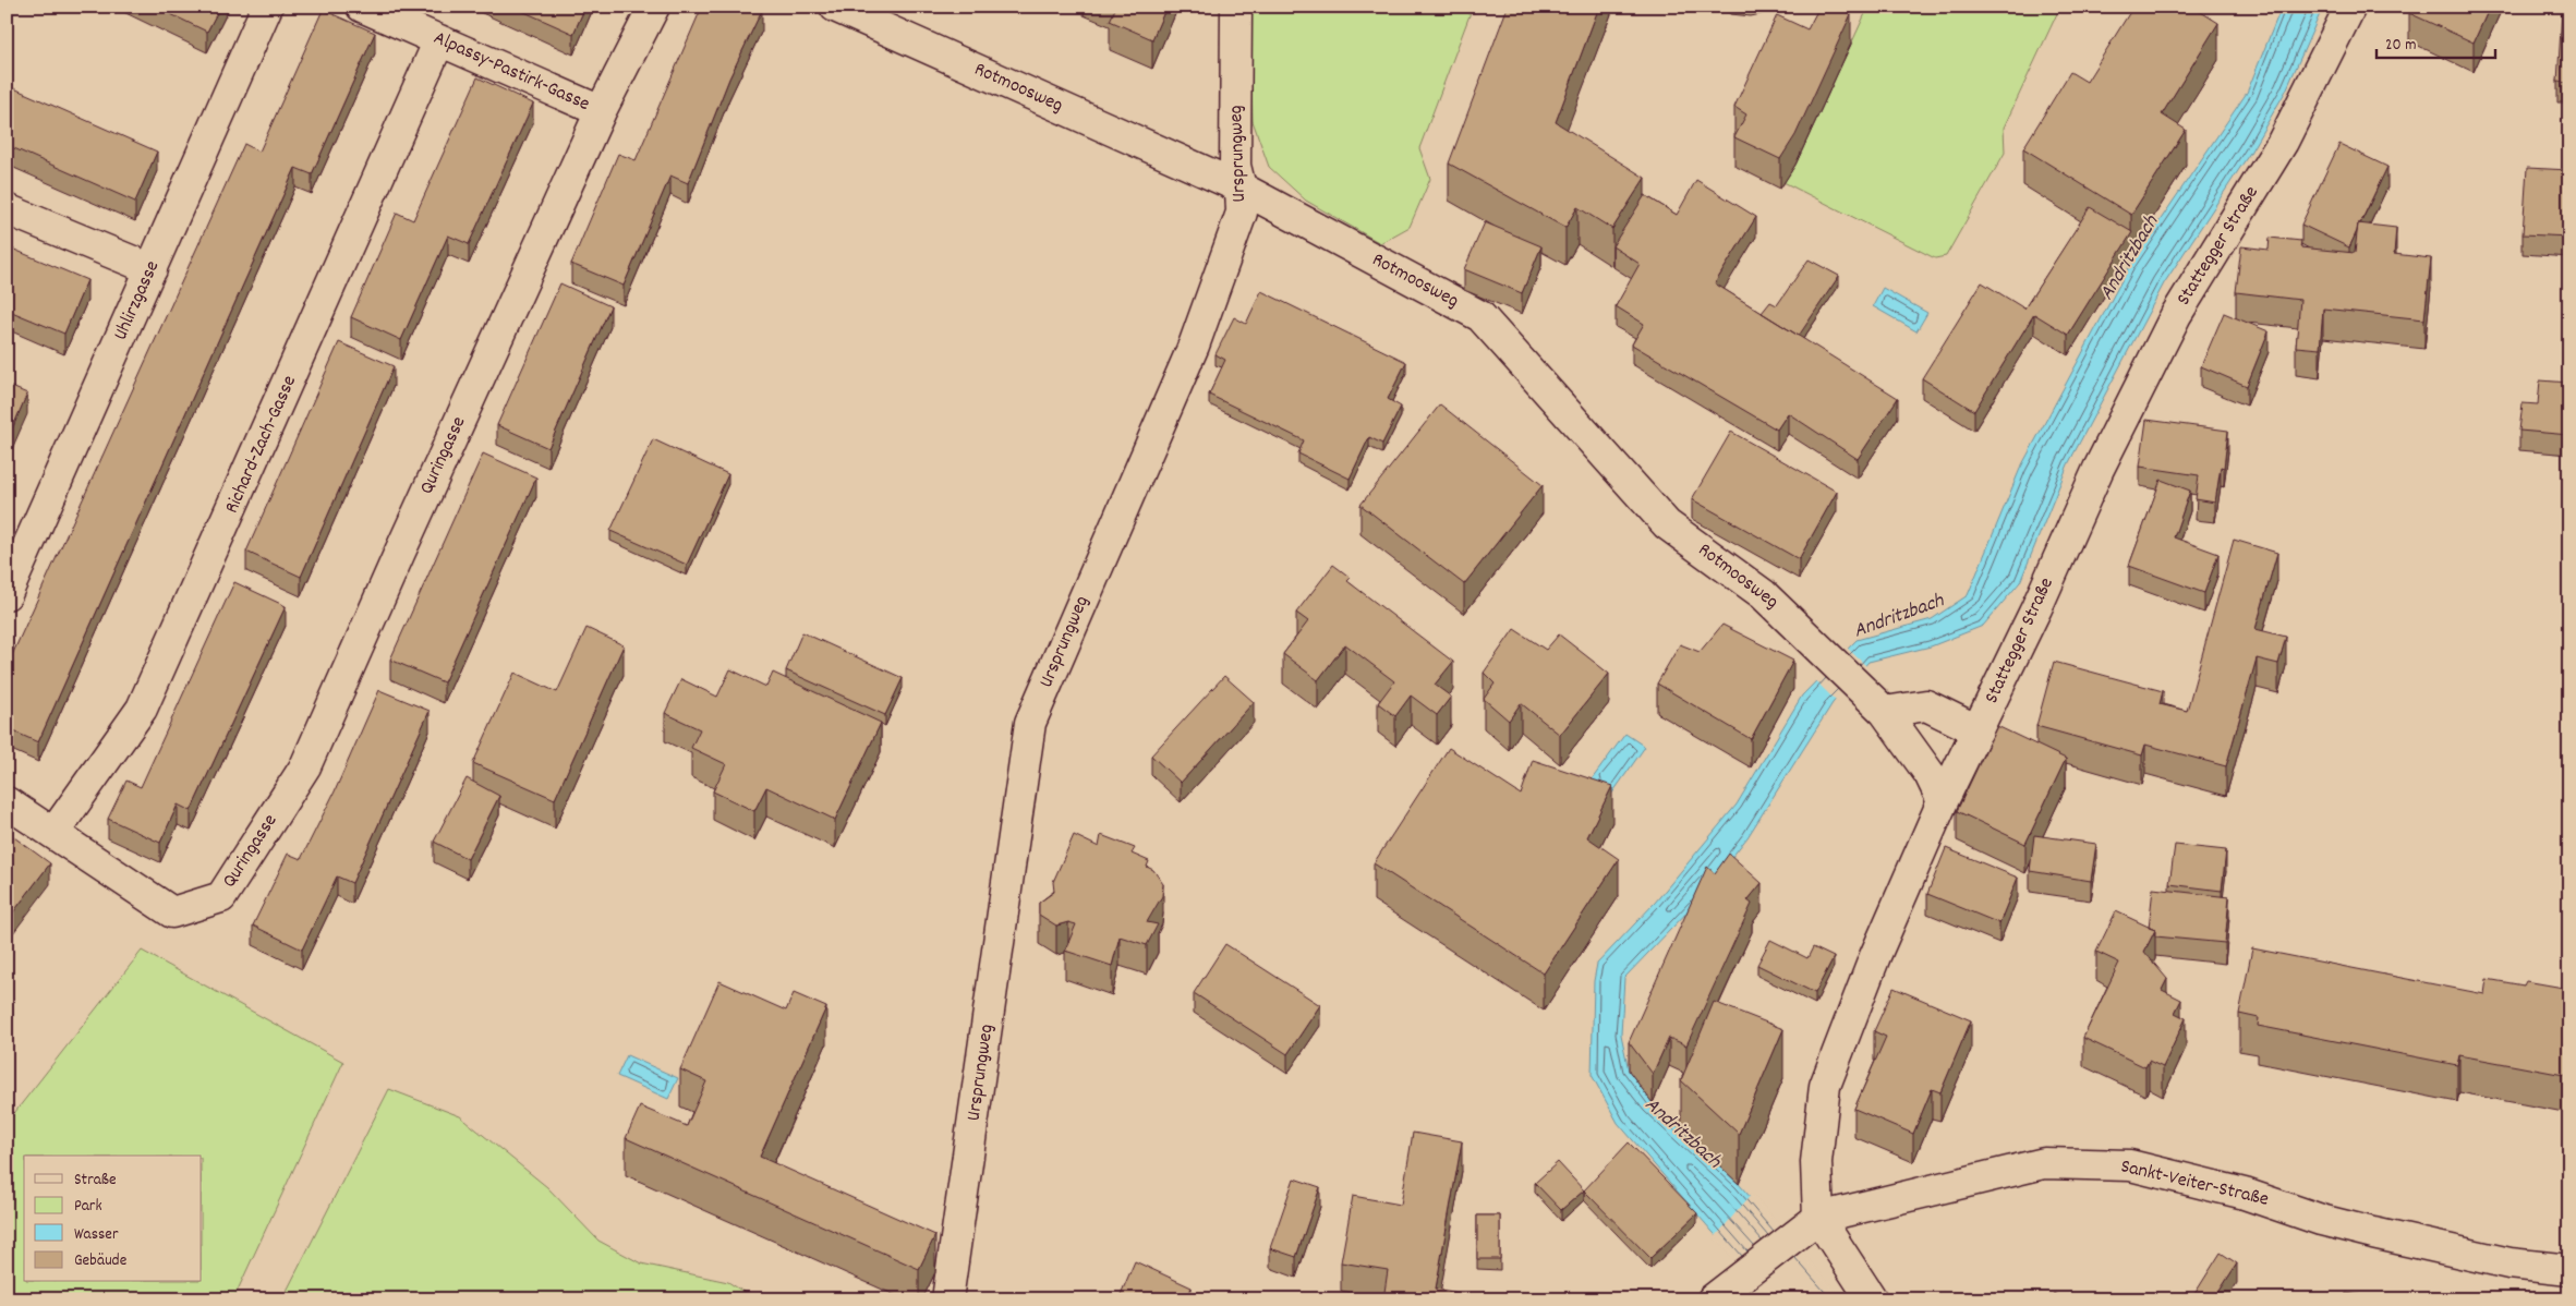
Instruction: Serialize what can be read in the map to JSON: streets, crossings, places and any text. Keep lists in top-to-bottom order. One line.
{"streets":{"street":["Alpassy-Pastirk-Gasse","Rotmoosweg","Ursprungweg","Stattegger Straße","Uhlirzgasse","Richard-Zach-Gasse","Quringasse","Sankt-Veiter-Straße"]},"crossings":[["Alpassy-Pastirk-Gasse","Richard-Zach-Gasse"],["Alpassy-Pastirk-Gasse","Quringasse"],["Rotmoosweg","Ursprungweg"],["Rotmoosweg","Stattegger Straße"],["Stattegger Straße","Sankt-Veiter-Straße"],["Richard-Zach-Gasse","Quringasse"]],"water":["Andritzbach"],"legend":["Straße","Park","Wasser","Gebäude"],"scale_bar":"20 m"}
